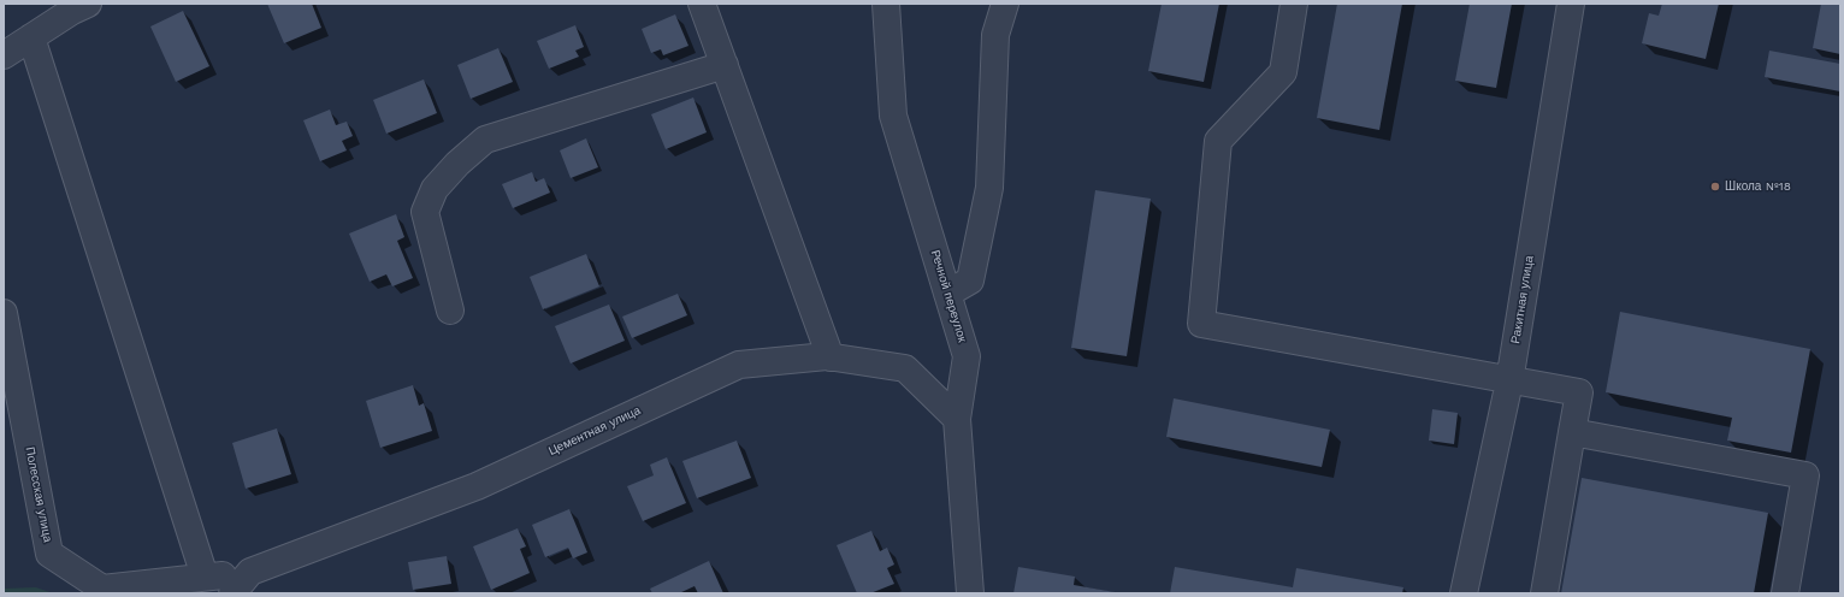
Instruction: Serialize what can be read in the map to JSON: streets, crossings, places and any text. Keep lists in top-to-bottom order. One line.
{"streets":{"street":["Речной переулок","Ракитная улица","Цементная улица","Полесская улица"]},"crossings":[["Речной переулок","Цементная улица"],["Цементная улица","Полесская улица"]],"places":["Школа №18"]}
